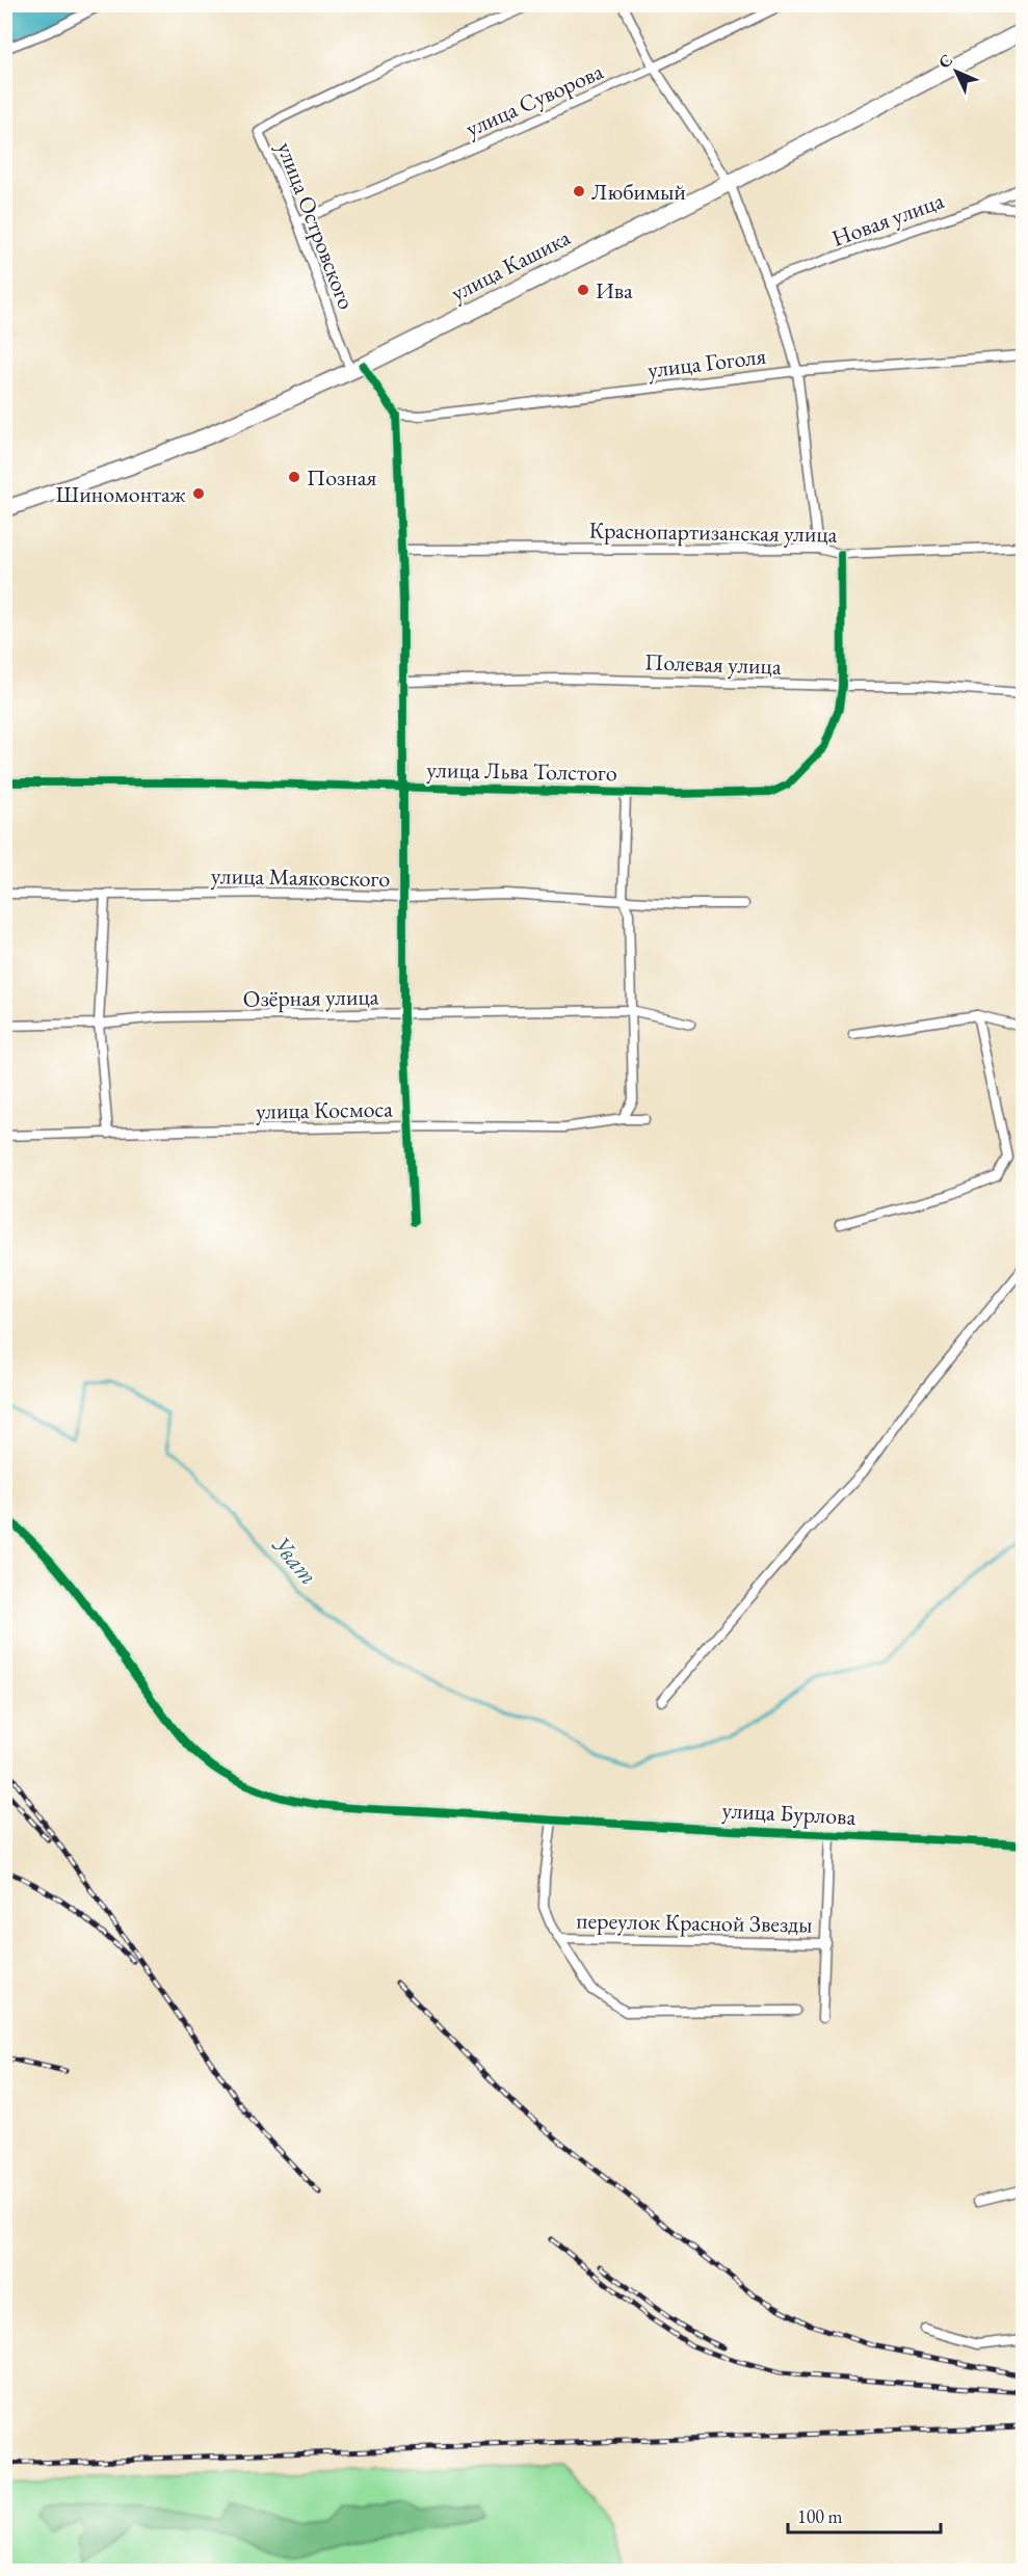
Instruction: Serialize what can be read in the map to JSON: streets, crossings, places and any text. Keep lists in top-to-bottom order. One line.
{"streets":{"highway":["улица Кашика"],"street":["улица Суворова","Новая улица","улица Островского","улица Гоголя","Краснопартизанская улица","Полевая улица","улица Льва Толстого","улица Маяковского","Озёрная улица","улица Космоса","улица Бурлова","переулок Красной Звезды"]},"crossings":[["улица Суворова","улица Островского"],["улица Островского","улица Кашика"],["улица Островского","улица Гоголя"],["Краснопартизанская улица","улица Льва Толстого"],["Полевая улица","улица Льва Толстого"]],"water":["Уват"],"places":["Любимый","Ива","Позная","Шиномонтаж"],"scale_bar":"100 m","north":"top left"}
